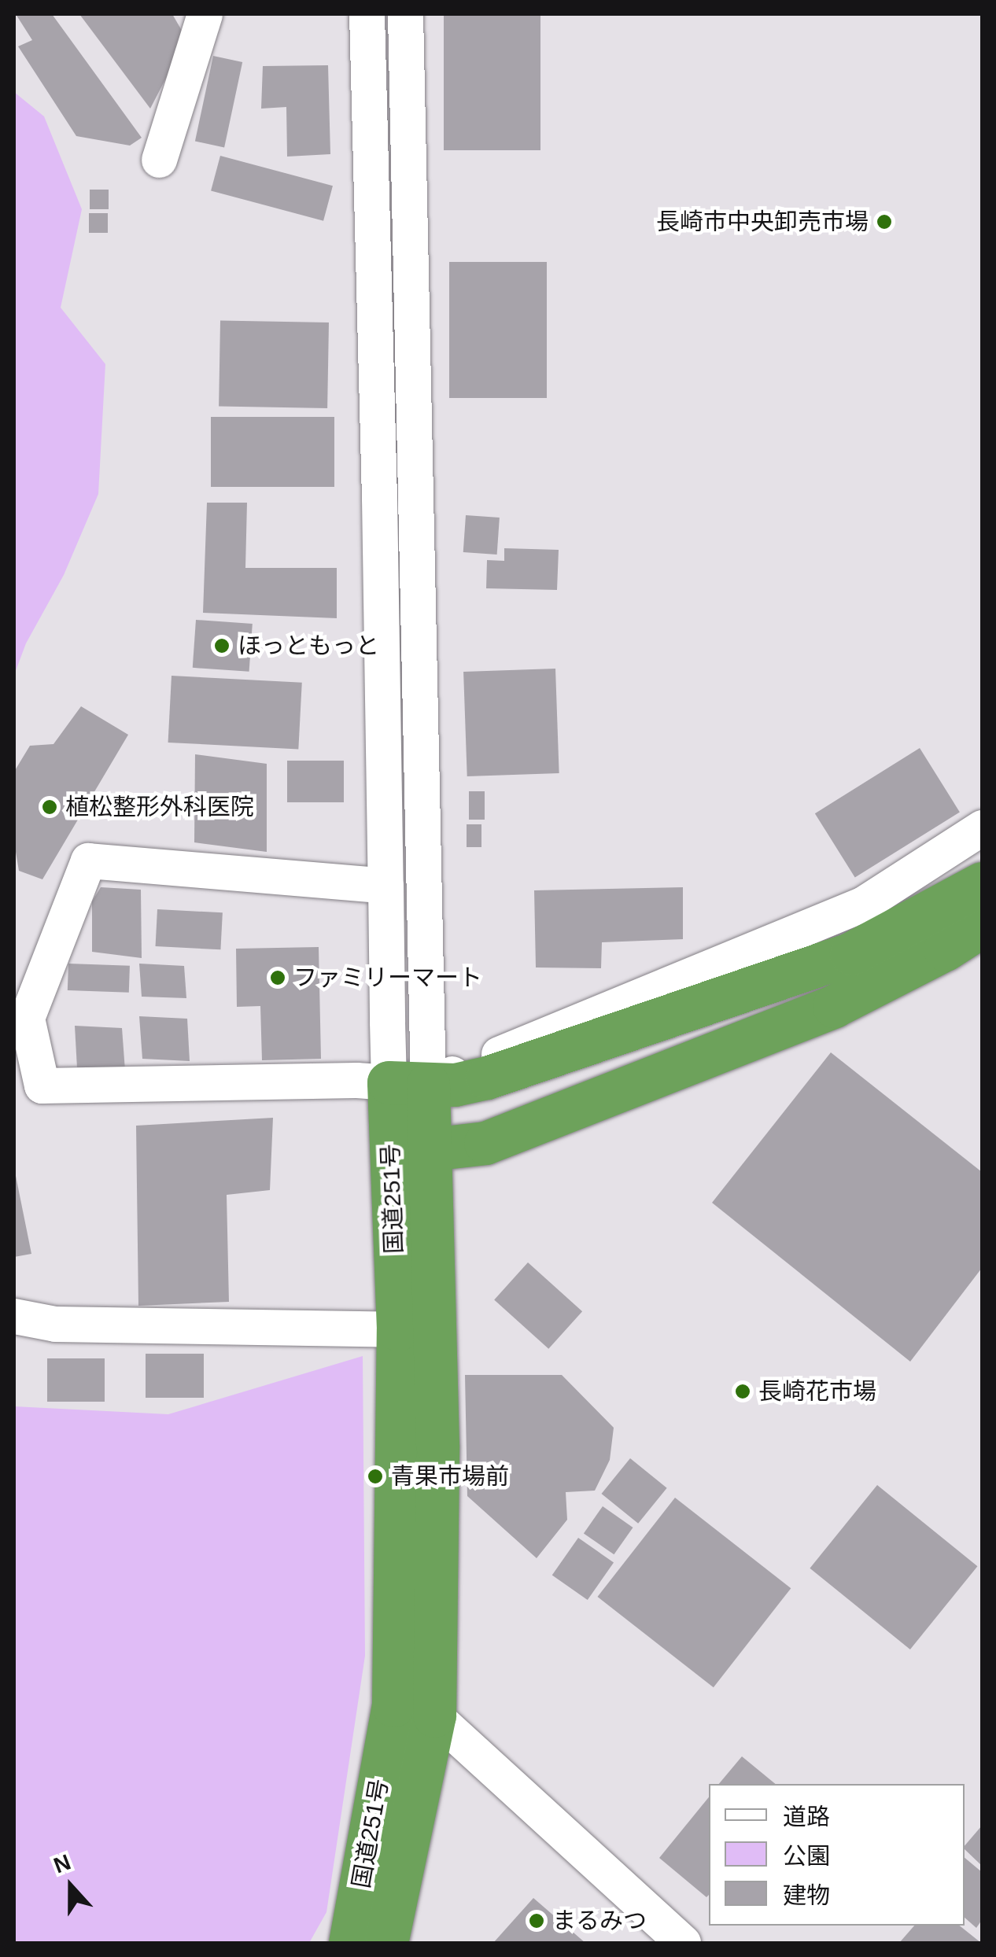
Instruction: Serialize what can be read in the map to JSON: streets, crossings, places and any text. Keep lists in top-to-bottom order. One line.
{"streets":{"highway":["国道251号"]},"places":["長崎市中央卸売市場","ほっともっと","植松整形外科医院","ファミリーマート","長崎花市場","青果市場前","まるみつ"],"legend":["道路","公園","建物"],"north":"top"}
